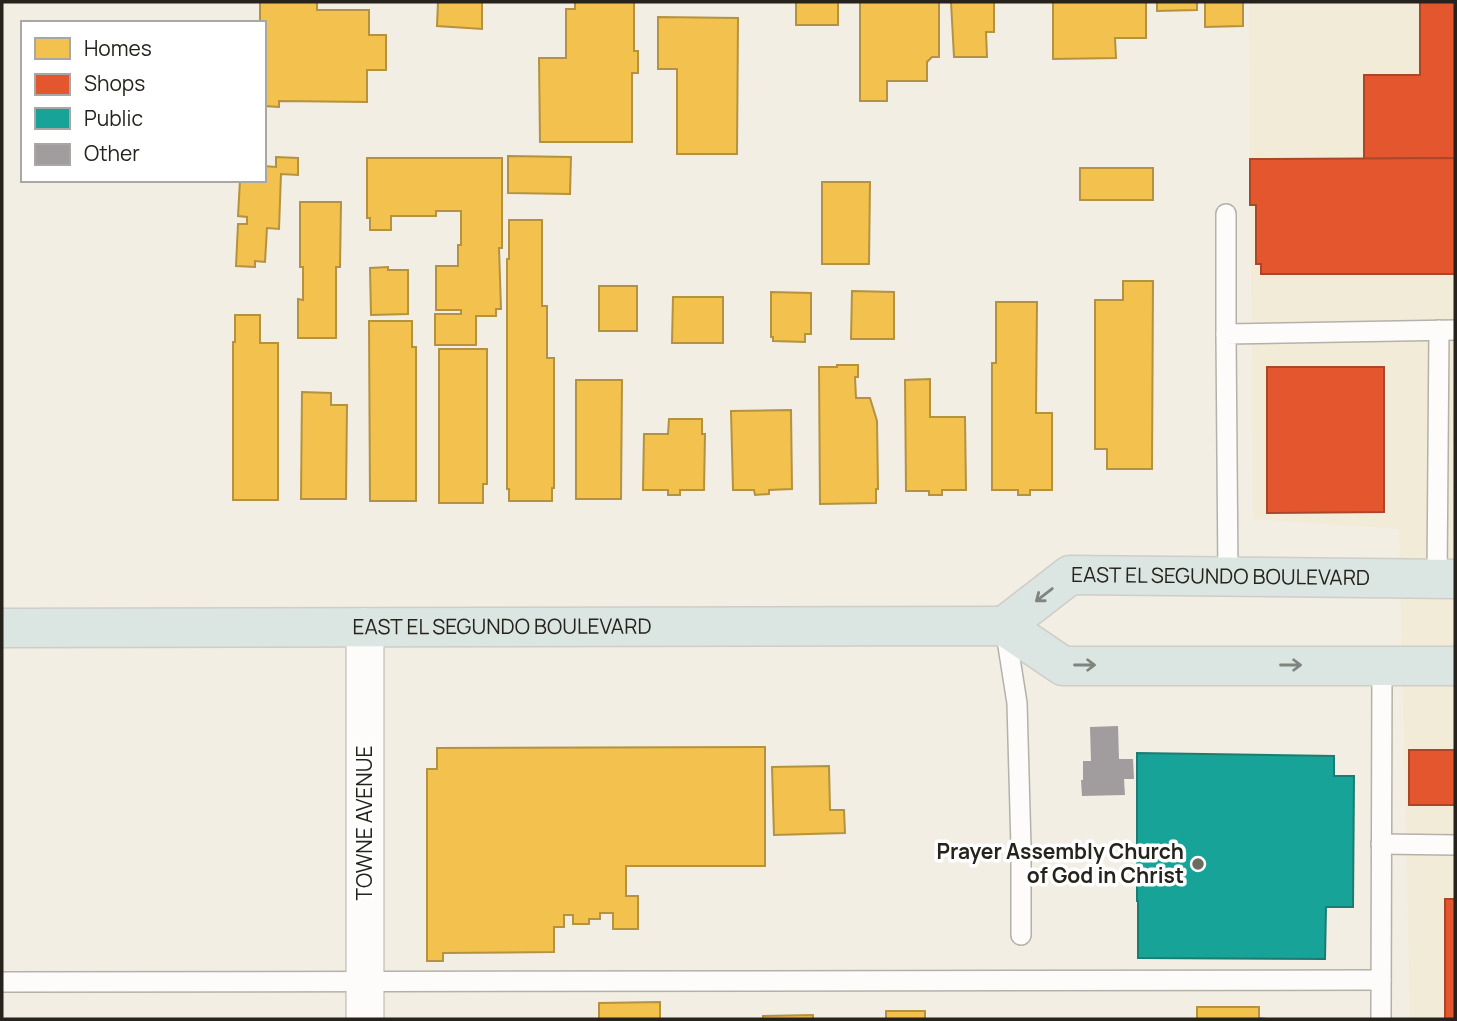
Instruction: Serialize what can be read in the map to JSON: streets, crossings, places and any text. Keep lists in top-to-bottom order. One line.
{"streets":{"main road":["EAST EL SEGUNDO BOULEVARD"],"street":["TOWNE AVENUE"]},"crossings":[["EAST EL SEGUNDO BOULEVARD","TOWNE AVENUE"]],"places":["Prayer Assembly Church of God in Christ"],"legend":["Homes","Shops","Public","Other"]}
